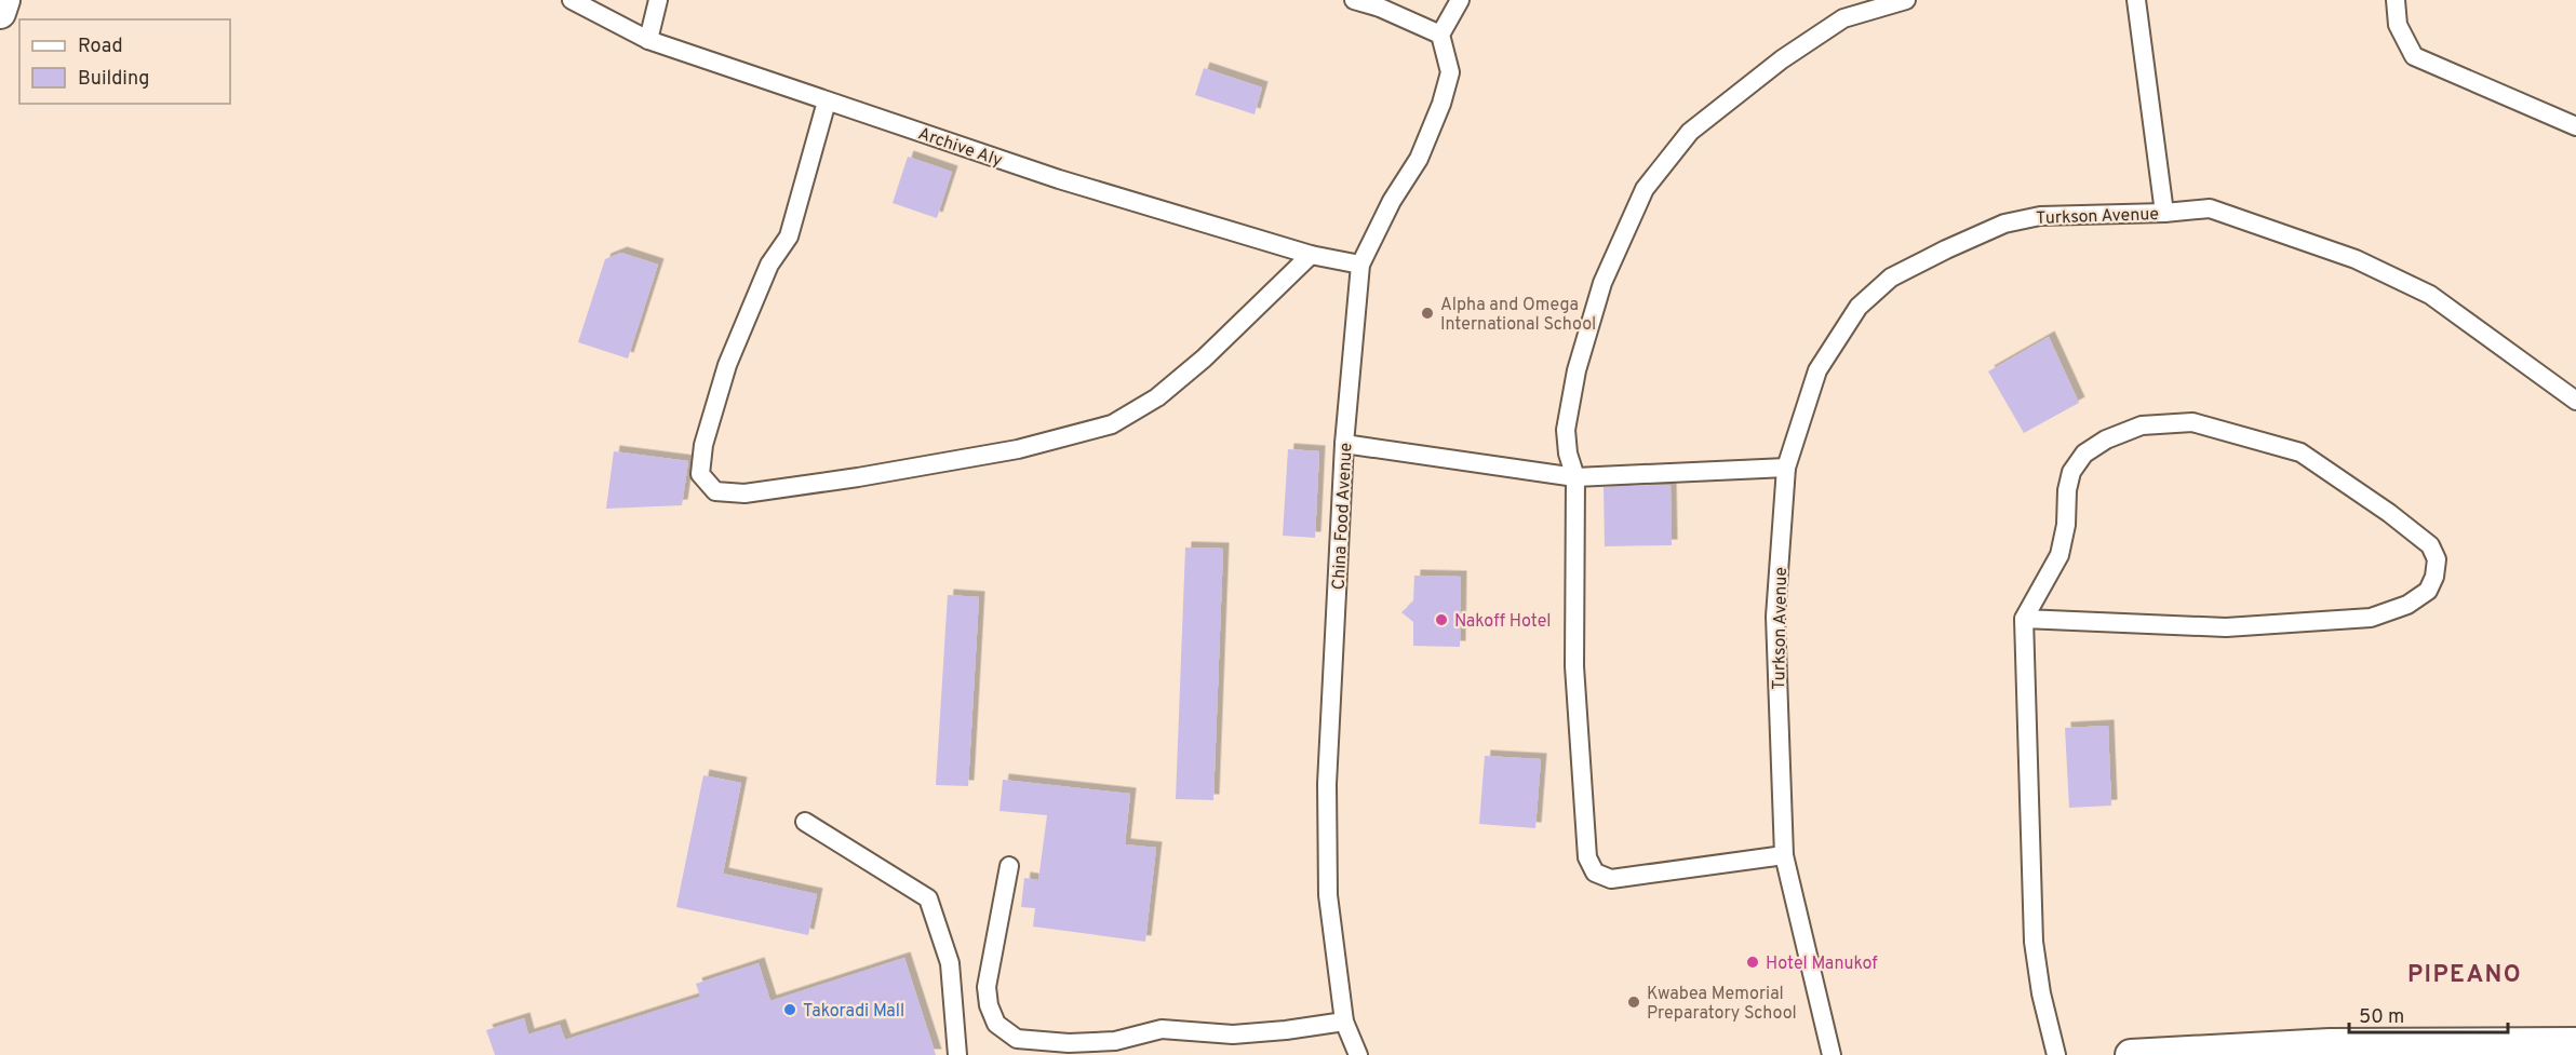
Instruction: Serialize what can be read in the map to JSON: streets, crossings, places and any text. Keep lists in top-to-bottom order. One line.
{"streets":{"street":["Archive Aly","Turkson Avenue","China Food Avenue"]},"crossings":[["Archive Aly","China Food Avenue"]],"districts":["PIPEANO"],"places":["Alpha and Omega International School","Nakoff Hotel","Hotel Manukof","Kwabea Memorial Preparatory School","Takoradi Mall"],"legend":["Road","Building"],"scale_bar":"50 m"}
